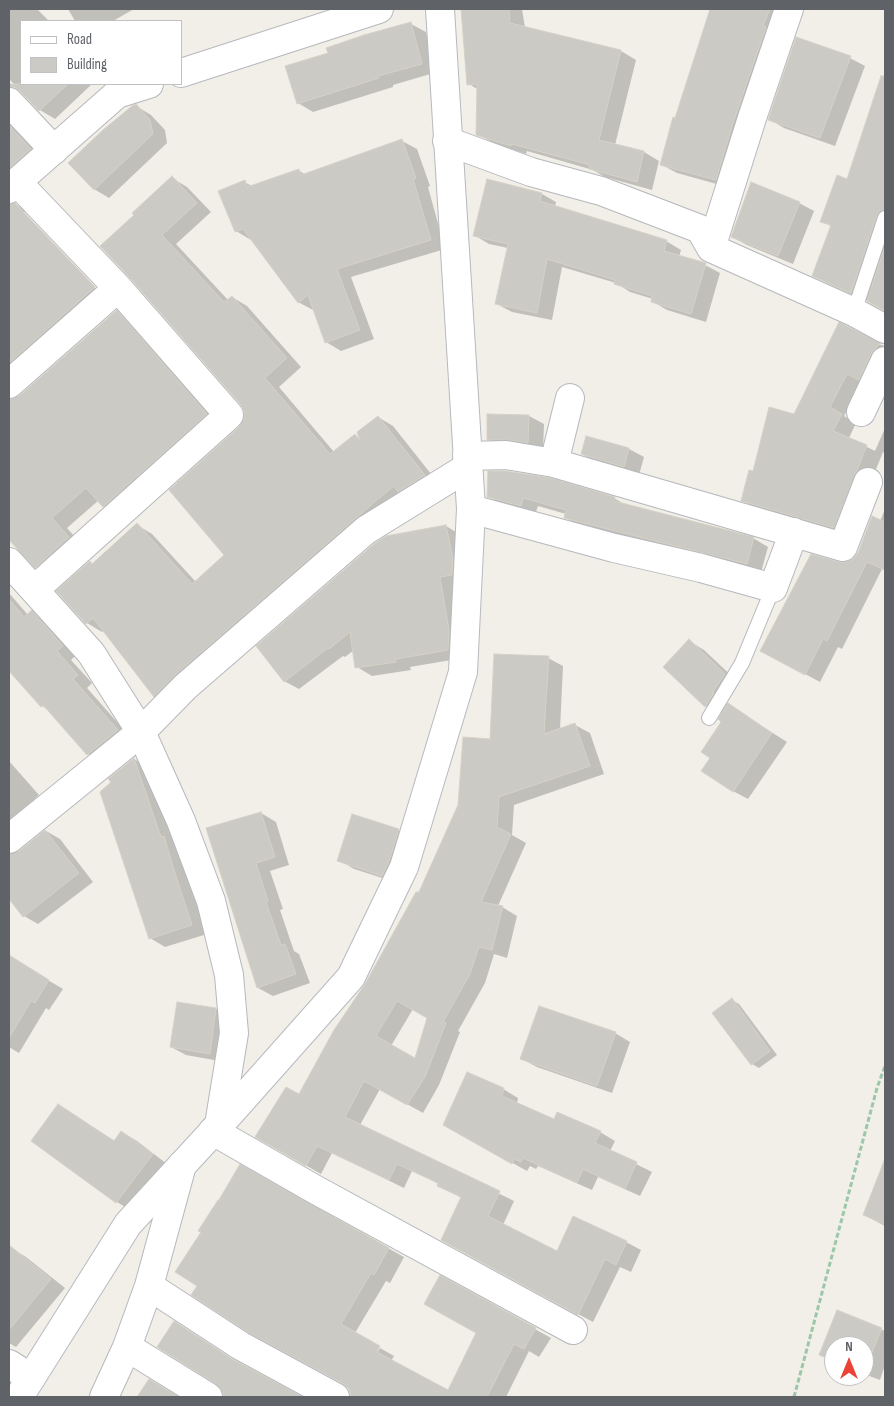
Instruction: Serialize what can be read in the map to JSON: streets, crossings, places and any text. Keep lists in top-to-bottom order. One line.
{"legend":["Road","Building"],"north":"top"}
